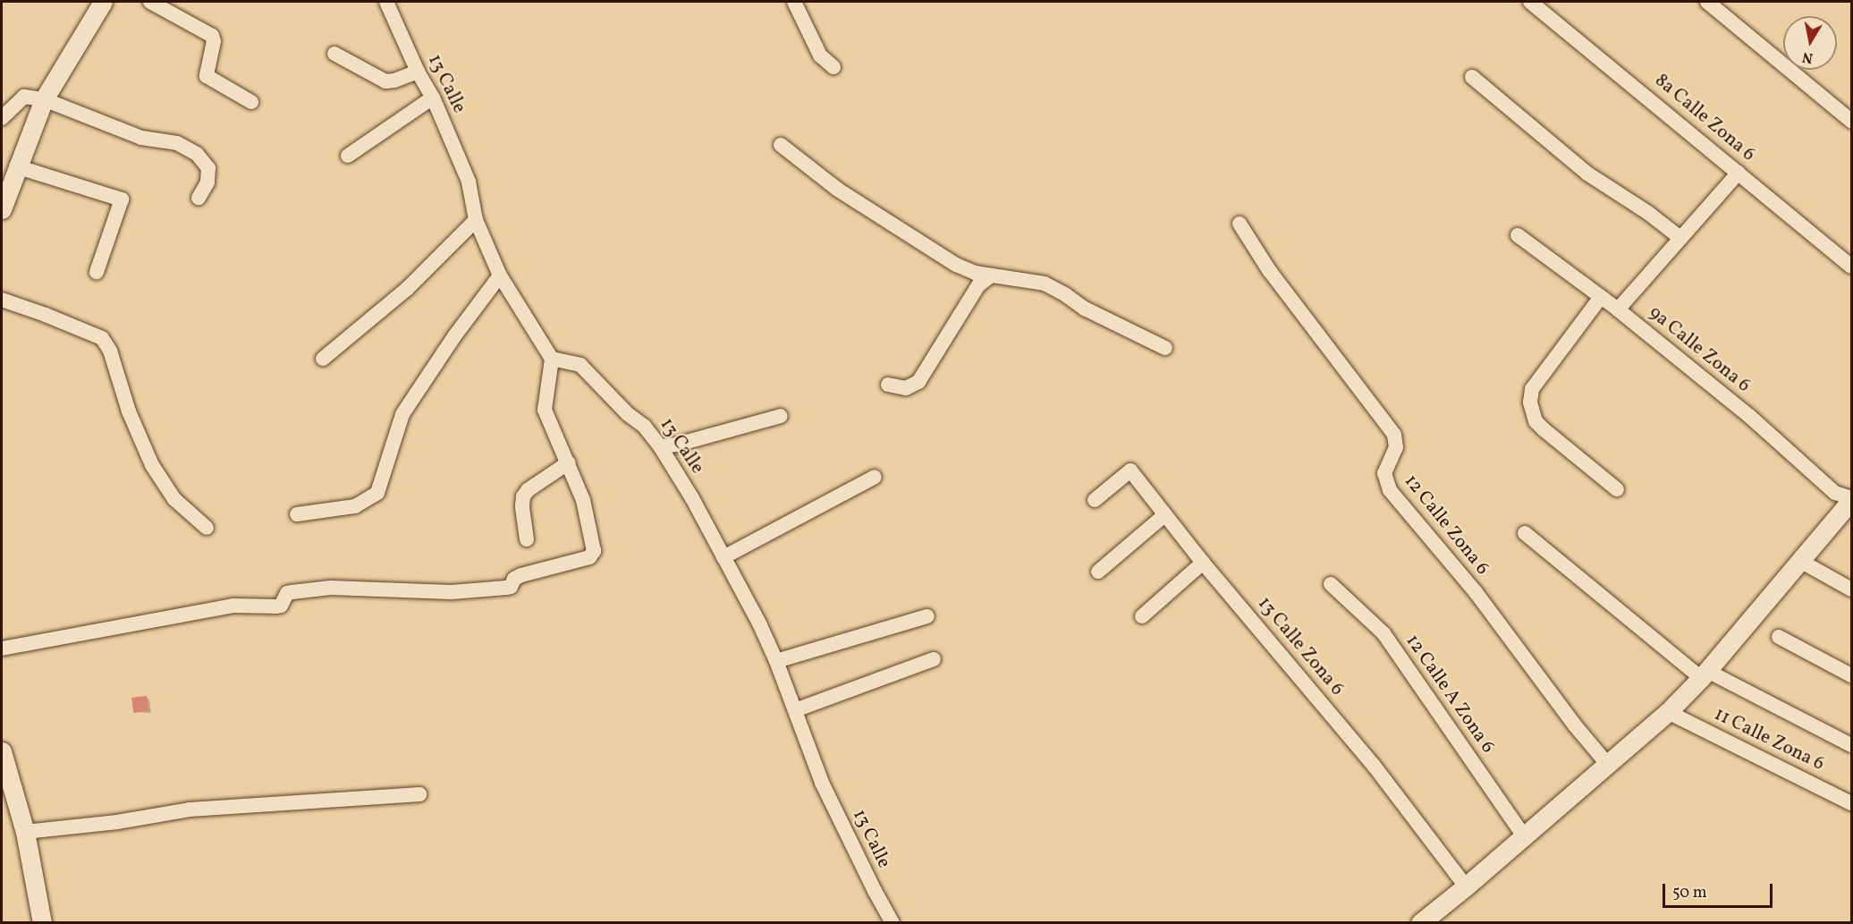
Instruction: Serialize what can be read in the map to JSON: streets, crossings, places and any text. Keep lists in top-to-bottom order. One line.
{"streets":{"street":["13 Calle","8a Calle Zona 6","9a Calle Zona 6","12 Calle Zona 6","13 Calle Zona 6","12 Calle A Zona 6","11 Calle Zona 6"]},"scale_bar":"50 m","north":"bottom"}
